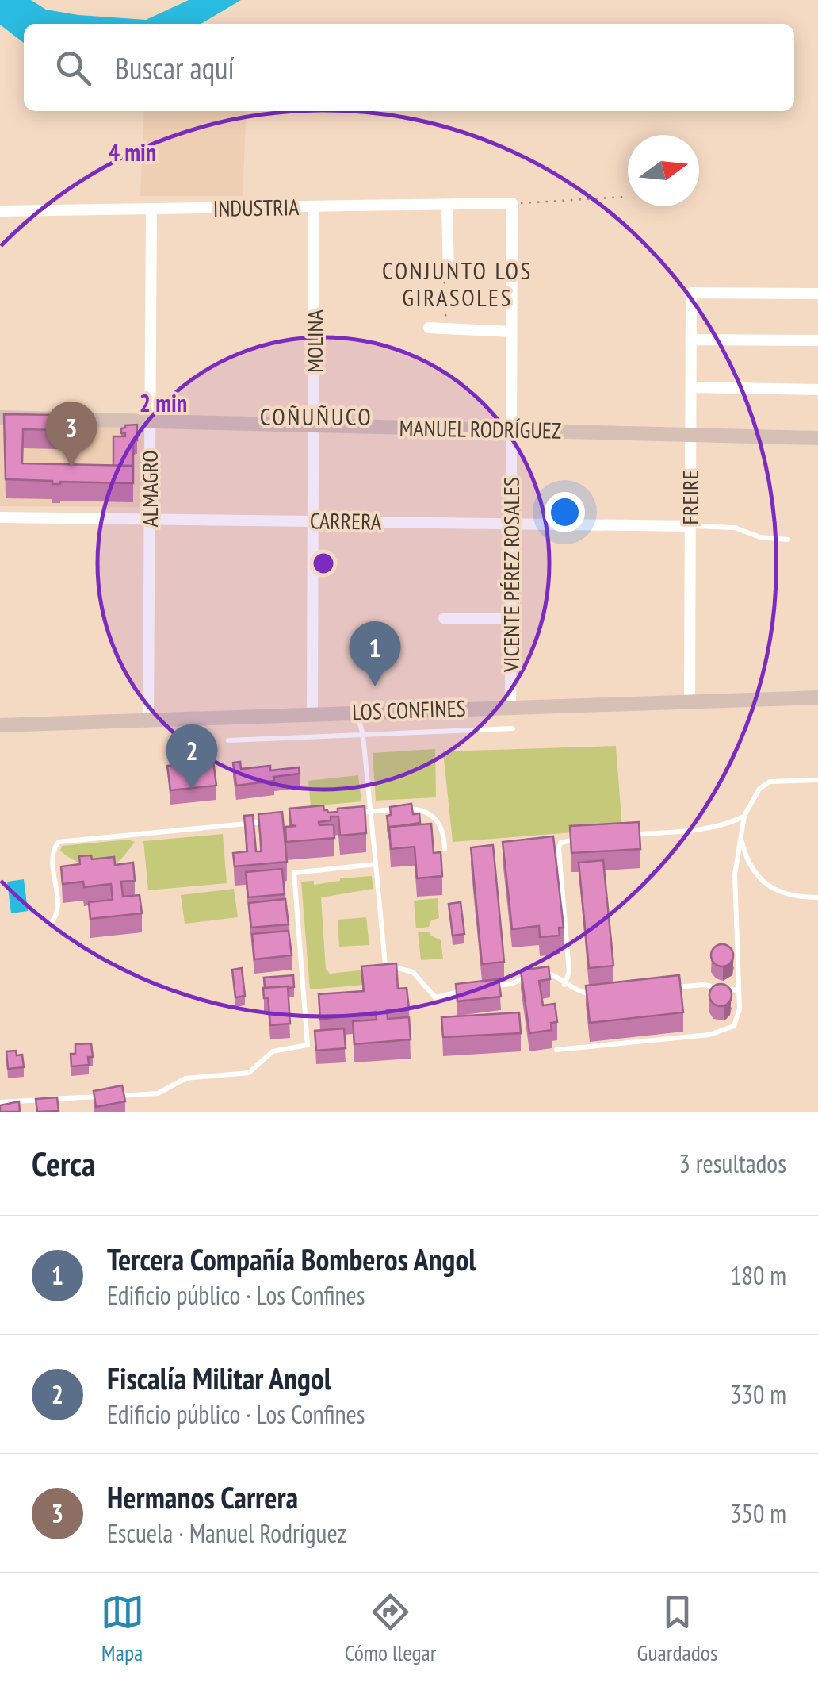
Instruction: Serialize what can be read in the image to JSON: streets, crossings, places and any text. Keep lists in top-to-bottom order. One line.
{"streets":{"street":["INDUSTRIA","MOLINA","MANUEL RODRÍGUEZ","ALMAGRO","FREIRE","CARRERA","VICENTE PÉREZ ROSALES","LOS CONFINES"]},"crossings":[["INDUSTRIA","MOLINA"],["INDUSTRIA","ALMAGRO"],["INDUSTRIA","VICENTE PÉREZ ROSALES"],["MOLINA","MANUEL RODRÍGUEZ"],["MOLINA","CARRERA"],["MOLINA","LOS CONFINES"],["MANUEL RODRÍGUEZ","ALMAGRO"],["MANUEL RODRÍGUEZ","FREIRE"],["MANUEL RODRÍGUEZ","VICENTE PÉREZ ROSALES"],["ALMAGRO","CARRERA"],["ALMAGRO","LOS CONFINES"],["FREIRE","CARRERA"],["FREIRE","LOS CONFINES"],["CARRERA","VICENTE PÉREZ ROSALES"],["VICENTE PÉREZ ROSALES","LOS CONFINES"]],"districts":["CONJUNTO LOS GIRASOLES","COÑUÑUCO"],"north":"right","page":{"search":"Buscar aquí","pins":["3","1","2"],"heading":["Cerca","3 resultados"],"list":[{"mark":"1","name":"Tercera Compañía Bomberos Angol","note":"Edificio público · Los Confines","value":"180 m"},{"mark":"2","name":"Fiscalía Militar Angol","note":"Edificio público · Los Confines","value":"330 m"},{"mark":"3","name":"Hermanos Carrera","note":"Escuela · Manuel Rodríguez","value":"350 m"}],"nav":["Mapa","Cómo llegar","Guardados"]},"rings":["4 min","2 min"]}
